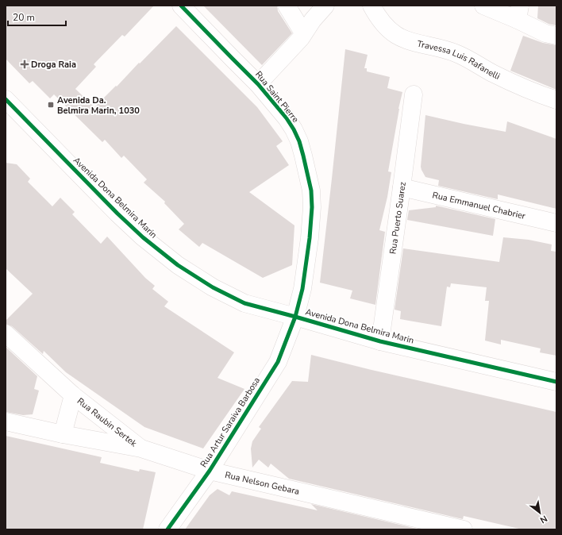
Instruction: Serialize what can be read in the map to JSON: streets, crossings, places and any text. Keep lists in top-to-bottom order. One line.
{"streets":{"street":["Travessa Luis Rafanelli","Rua Saint Pierre","Avenida Dona Belmira Marin","Rua Emmanuel Chabrier","Rua Puerto Suarez","Rua Raubin Sertek","Rua Artur Saraiva Barbosa","Rua Nelson Gebara"]},"crossings":[["Rua Saint Pierre","Avenida Dona Belmira Marin"],["Rua Saint Pierre","Rua Artur Saraiva Barbosa"],["Avenida Dona Belmira Marin","Rua Puerto Suarez"],["Avenida Dona Belmira Marin","Rua Artur Saraiva Barbosa"],["Rua Emmanuel Chabrier","Rua Puerto Suarez"],["Rua Raubin Sertek","Rua Nelson Gebara"],["Rua Artur Saraiva Barbosa","Rua Nelson Gebara"]],"places":{"health":["Droga Raia"],"transit":["Avenida Da. Belmira Marin, 1030"]},"scale_bar":"20 m","north":"bottom right"}
